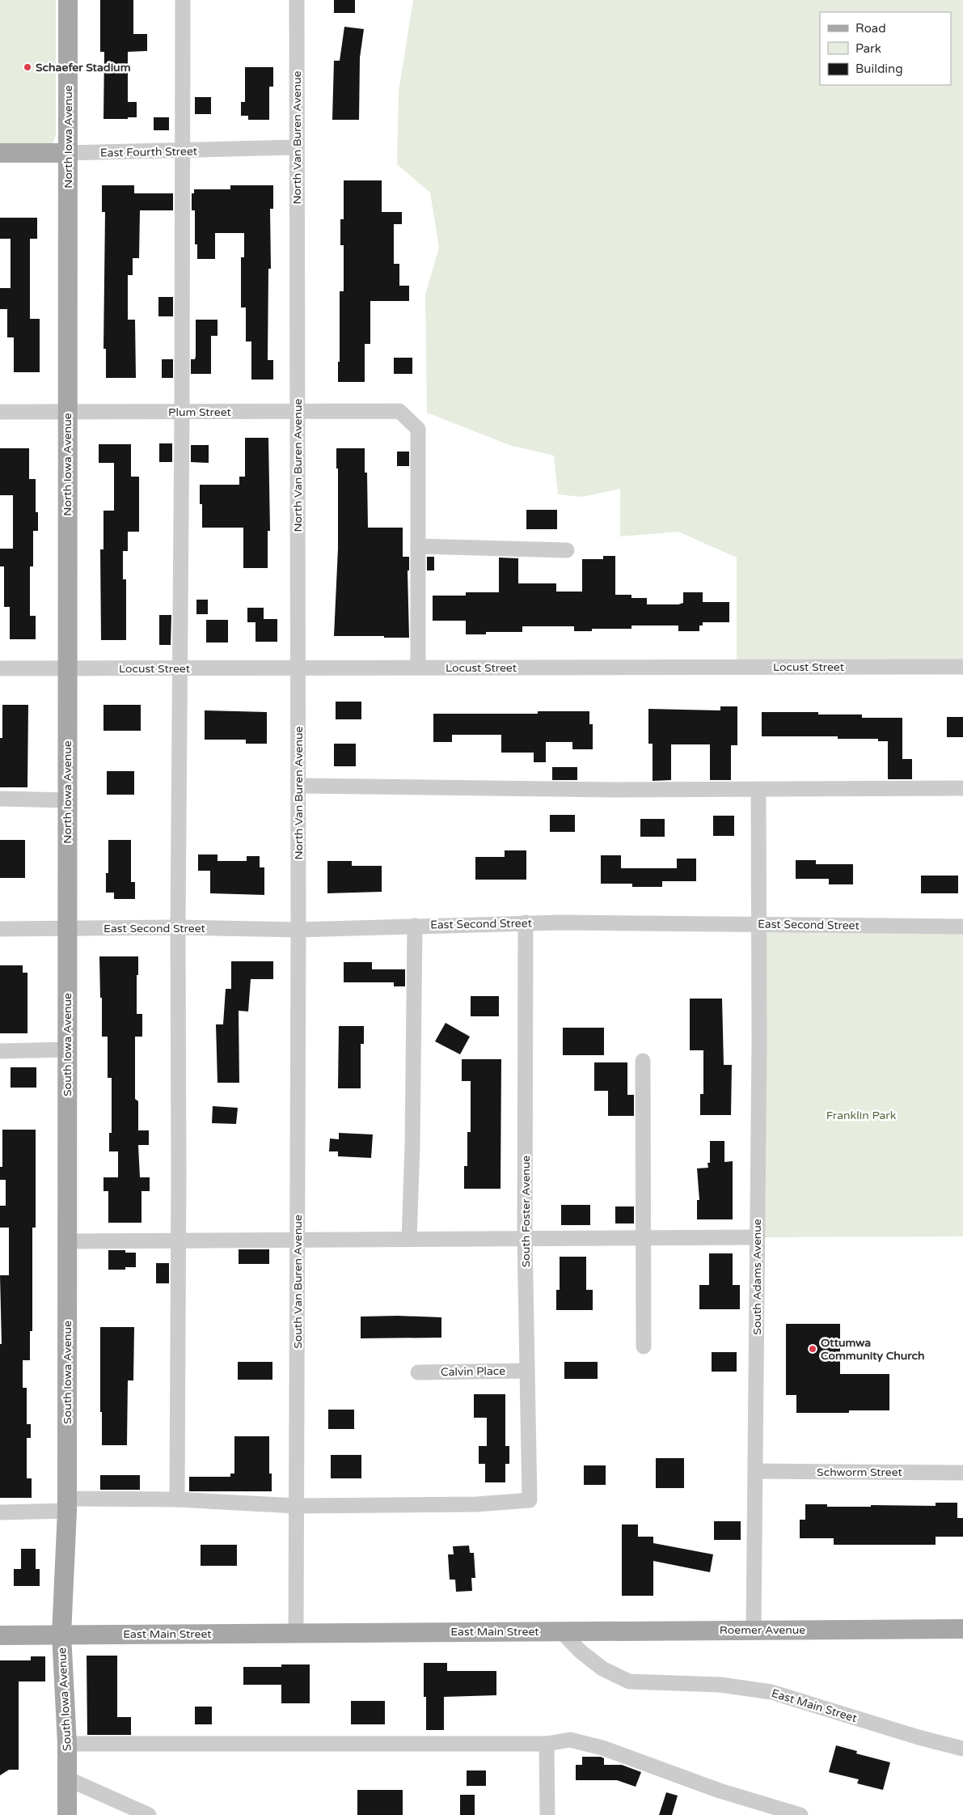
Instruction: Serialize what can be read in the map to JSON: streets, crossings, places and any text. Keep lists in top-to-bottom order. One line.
{"streets":{"main road":["North Iowa Avenue","East Fourth Street","South Iowa Avenue","Roemer Avenue","East Main Street"],"street":["North Van Buren Avenue","Plum Street","Locust Street","East Second Street","South Foster Avenue","South Adams Avenue","South Van Buren Avenue","Calvin Place","Schworm Street"]},"crossings":[["North Iowa Avenue","East Fourth Street"],["North Iowa Avenue","Plum Street"],["North Iowa Avenue","Locust Street"],["North Iowa Avenue","East Second Street"],["North Iowa Avenue","South Iowa Avenue"],["North Van Buren Avenue","East Fourth Street"],["North Van Buren Avenue","Plum Street"],["North Van Buren Avenue","Locust Street"],["North Van Buren Avenue","East Second Street"],["North Van Buren Avenue","South Van Buren Avenue"],["East Second Street","South Iowa Avenue"],["East Second Street","South Foster Avenue"],["East Second Street","South Adams Avenue"],["East Second Street","South Van Buren Avenue"],["South Iowa Avenue","East Main Street"],["South Foster Avenue","South Van Buren Avenue"],["South Foster Avenue","Calvin Place"],["South Adams Avenue","Schworm Street"],["South Adams Avenue","Roemer Avenue"],["South Van Buren Avenue","East Main Street"],["Roemer Avenue","East Main Street"]],"parks":["Franklin Park"],"places":["Schaefer Stadium","Ottumwa Community Church"],"legend":["Road","Park","Building"]}
